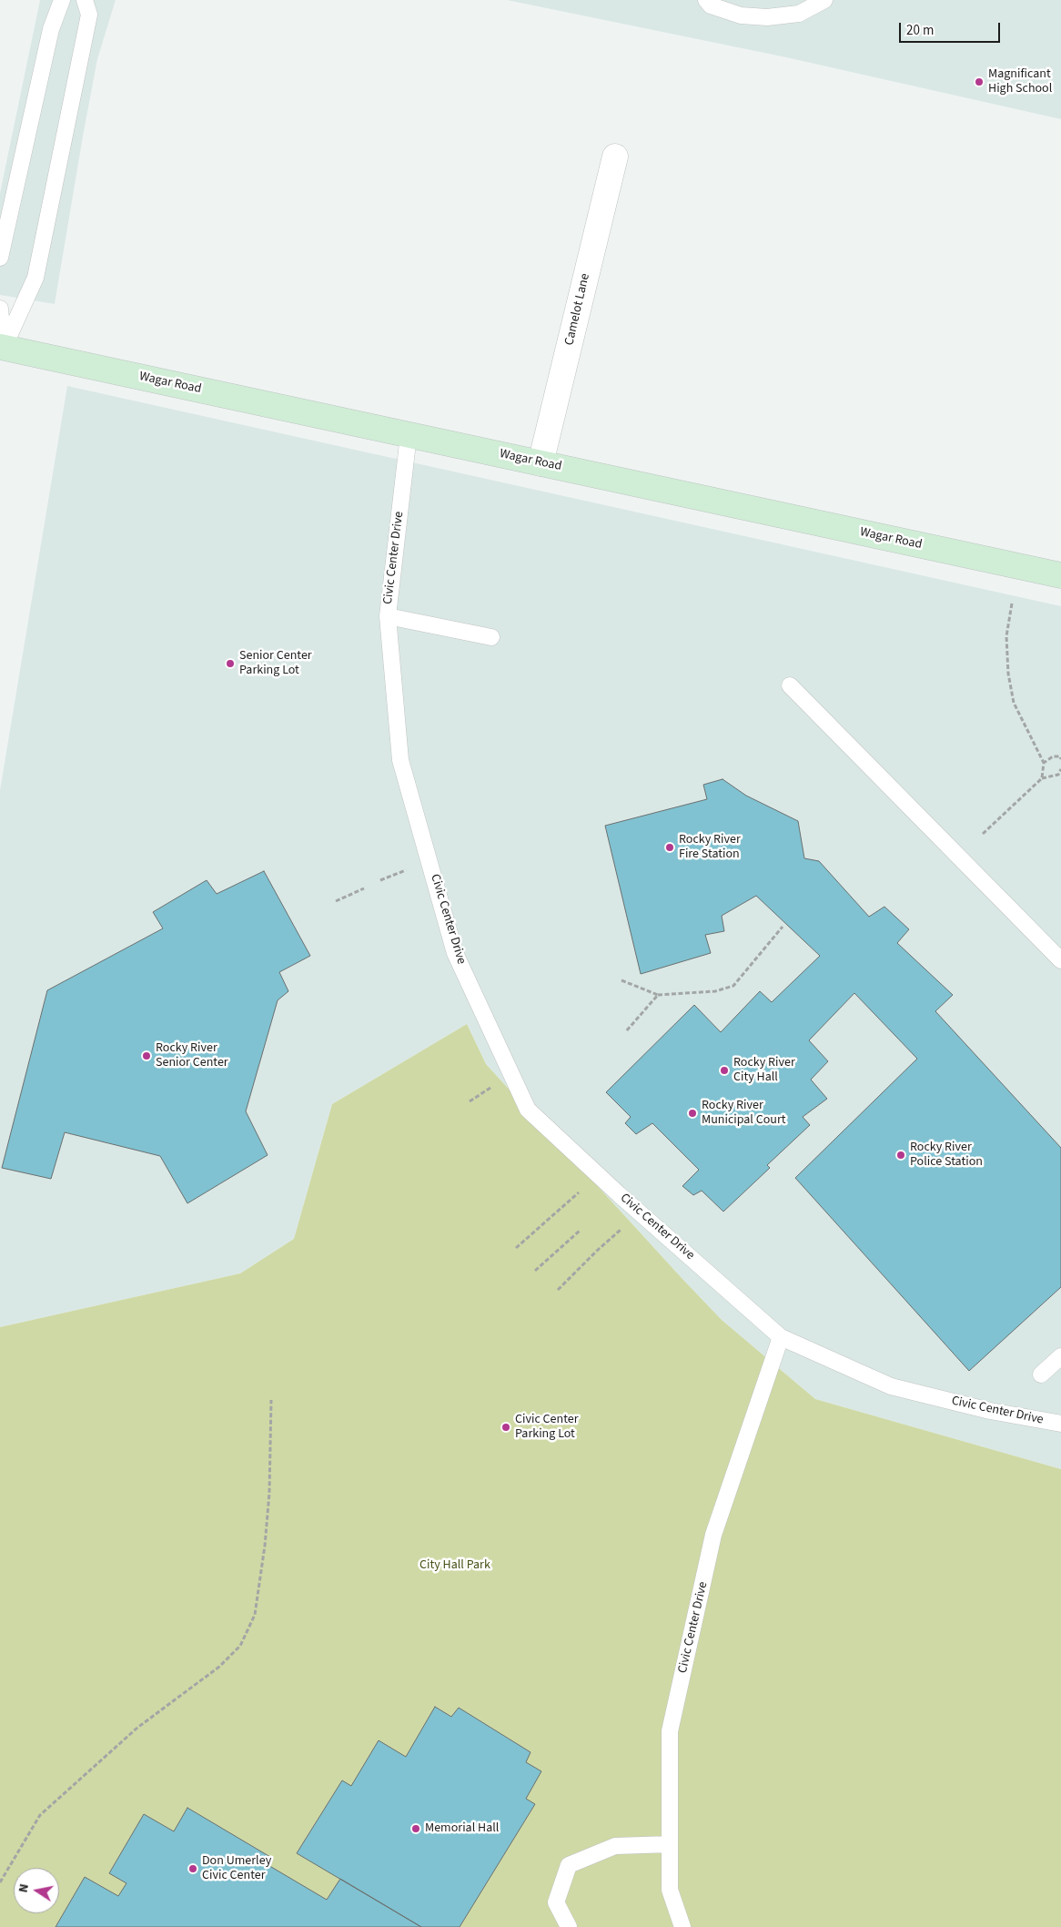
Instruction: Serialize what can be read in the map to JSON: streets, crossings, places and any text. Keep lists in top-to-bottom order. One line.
{"streets":{"main road":["Wagar Road"],"street":["Camelot Lane"],"lane":["Civic Center Drive"]},"crossings":[["Camelot Lane","Wagar Road"],["Wagar Road","Civic Center Drive"]],"parks":["City Hall Park"],"places":["Magnificant High School","Senior Center Parking Lot","Rocky River Fire Station","Rocky River Senior Center","Rocky River City Hall","Rocky River Municipal Court","Rocky River Police Station","Civic Center Parking Lot","Memorial Hall","Don Umerley Civic Center"],"scale_bar":"20 m","north":"left"}
